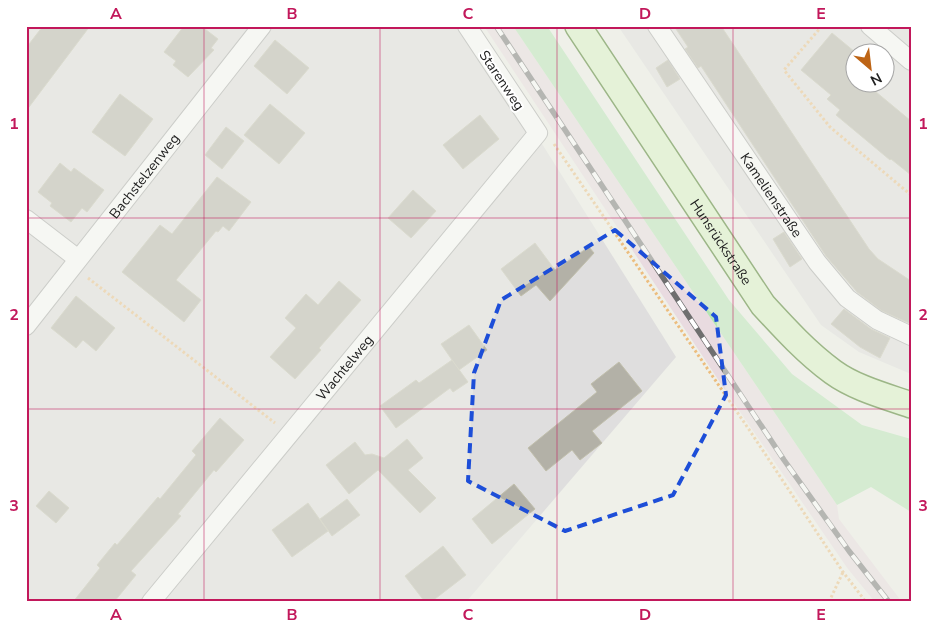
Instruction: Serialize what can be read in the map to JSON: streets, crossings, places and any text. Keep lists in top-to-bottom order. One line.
{"streets":{"main road":["Hunsrückstraße"],"street":["Starenweg","Bachstelzenweg","Kamelienstraße","Wachtelweg"]},"crossings":[["Starenweg","Wachtelweg"]],"north":"bottom right","grid":{"columns":["A","B","C","D","E"],"rows":["1","2","3"]}}
